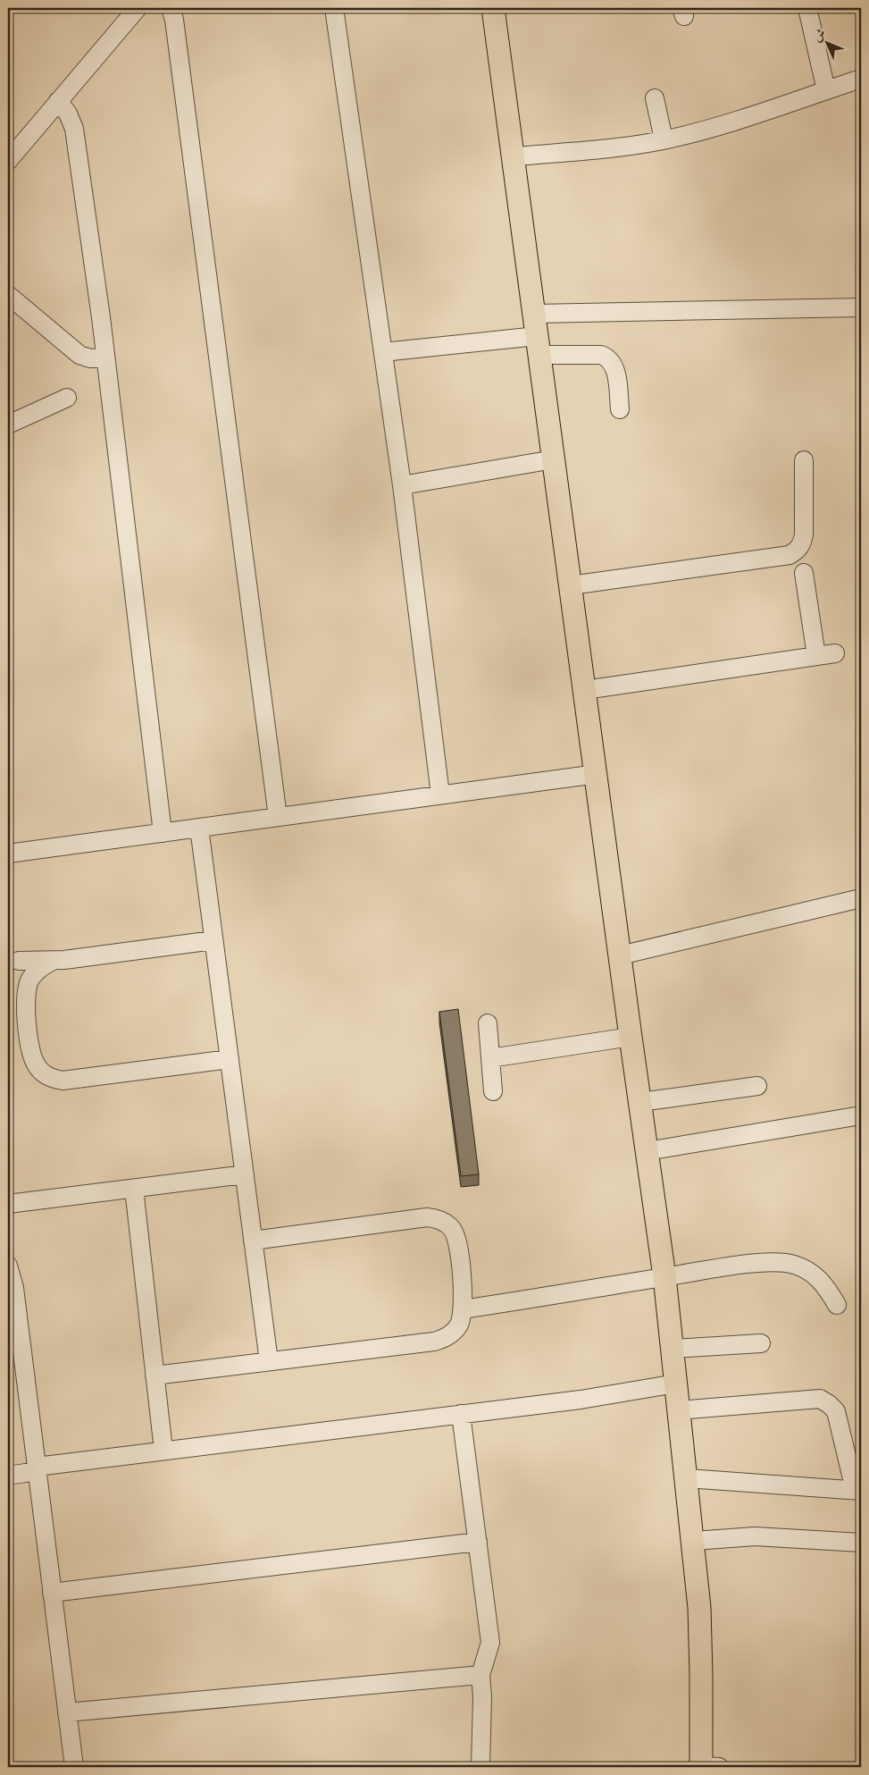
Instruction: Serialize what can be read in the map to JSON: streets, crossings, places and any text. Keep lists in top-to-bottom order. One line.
{"north":"top left"}
